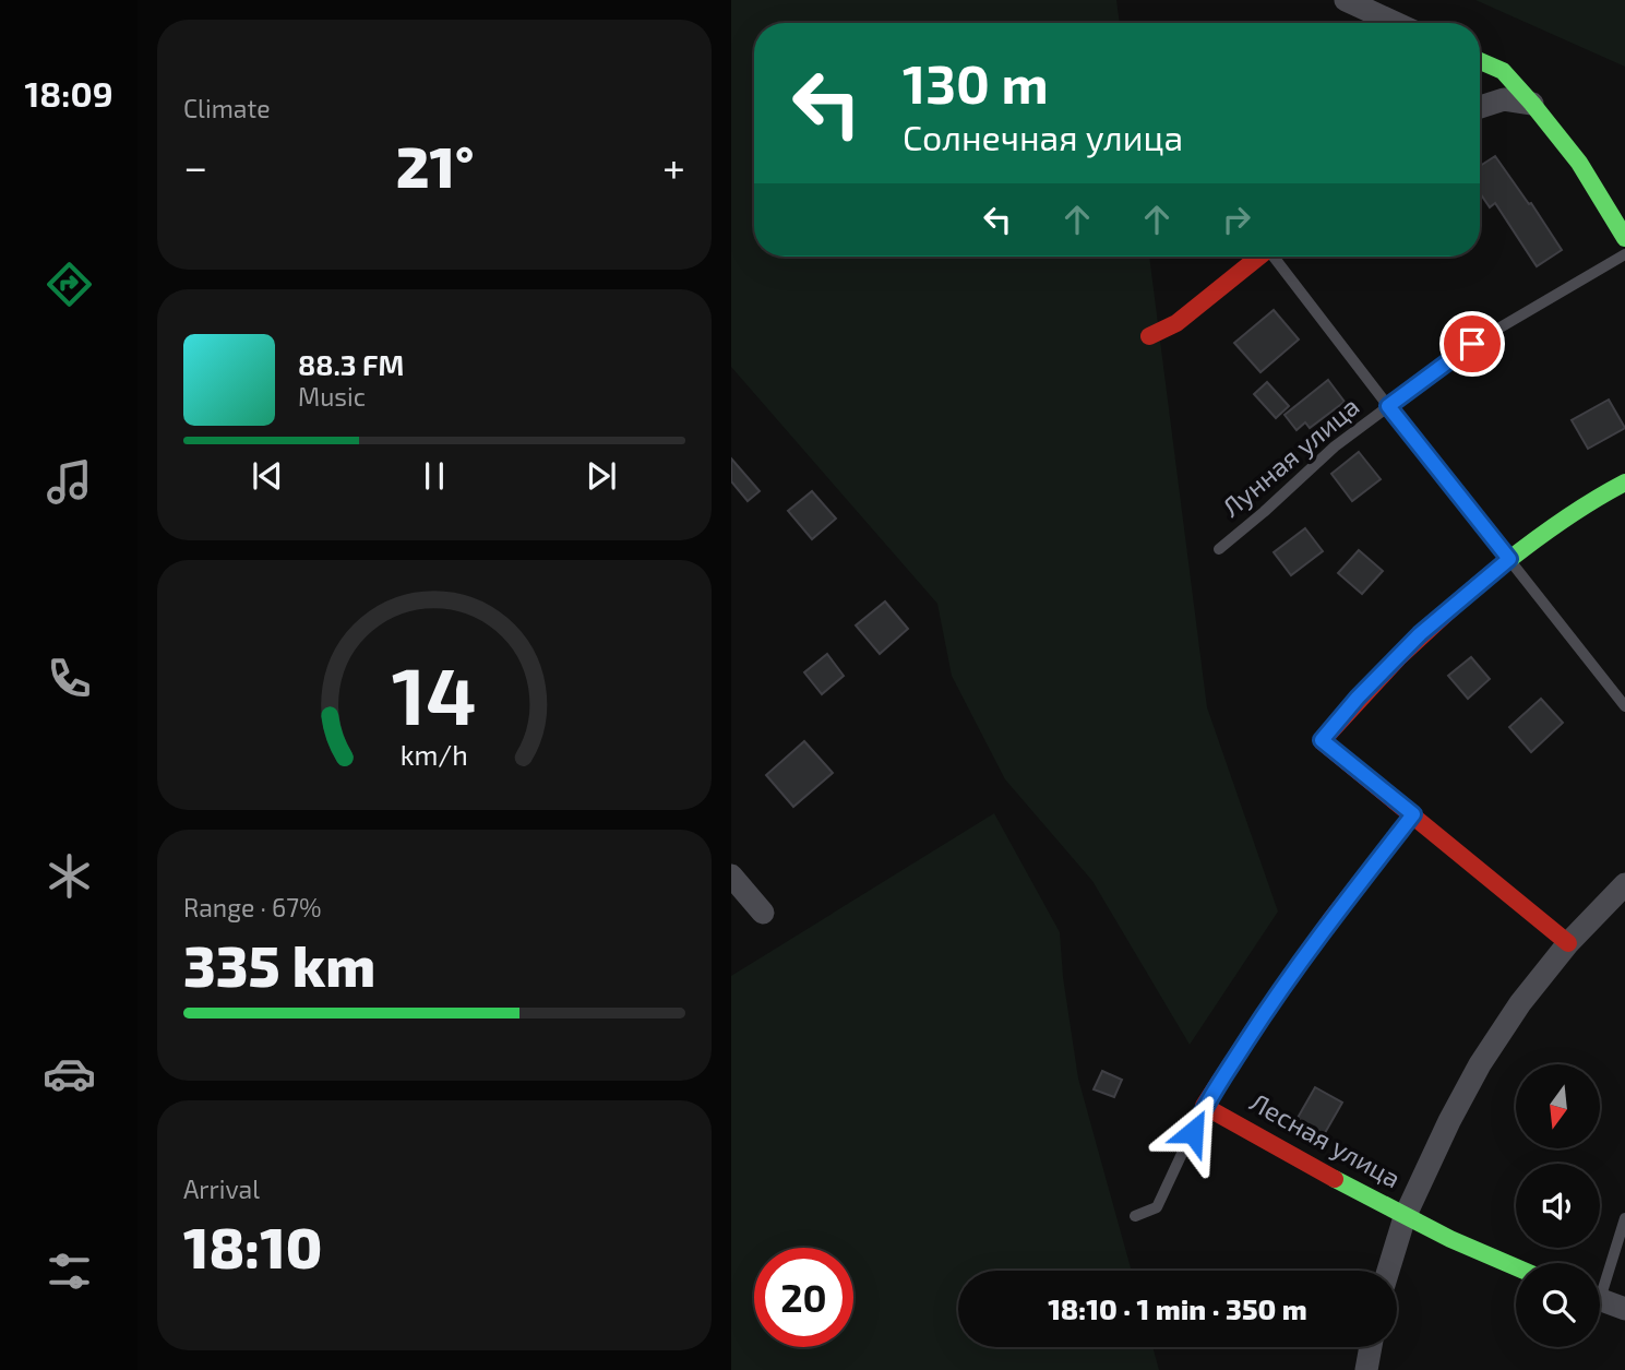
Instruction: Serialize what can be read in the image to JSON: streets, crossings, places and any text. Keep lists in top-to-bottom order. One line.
{"streets":{"street":["Лесная улица"],"lane":["Лунная улица"]},"north":"bottom","page":{"tabs":"18:09","tile":["Climate",["Range · 67%","335 km"],["Arrival","18:10"]],"turn":["130 m","Солнечная улица"],"heat":["−","21°","+"],"song":["88.3 FM","Music"],"limit":"20","trip":"18:10 · 1 min · 350 m","gauge":["14","km/h"]}}
